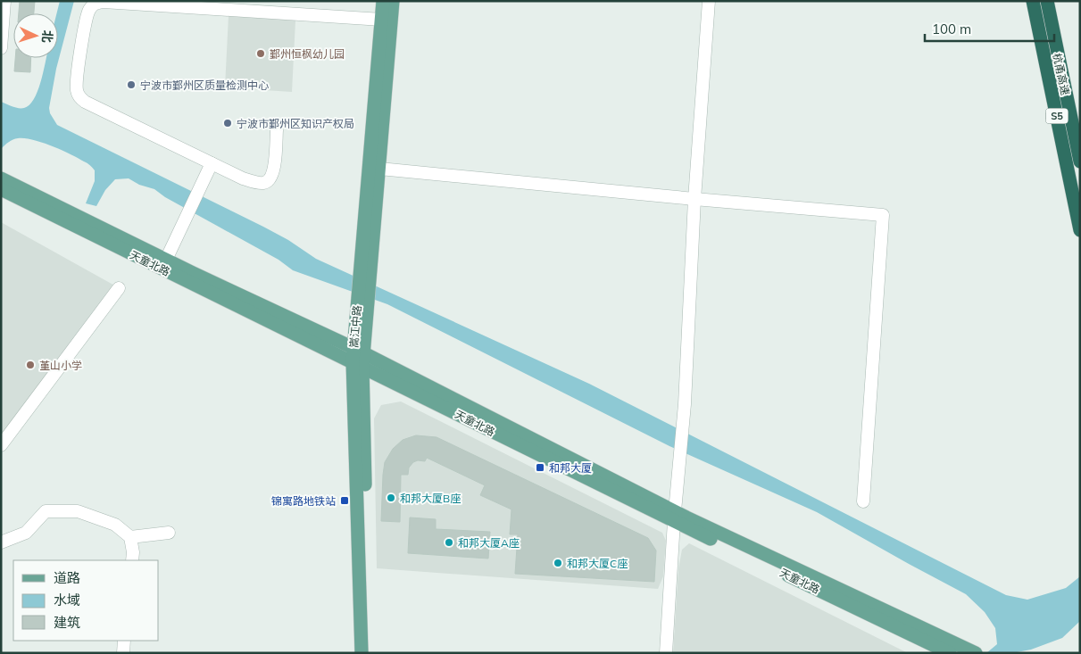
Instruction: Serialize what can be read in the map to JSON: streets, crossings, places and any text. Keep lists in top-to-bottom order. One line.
{"streets":{"highway":["杭甬高速","S5"],"main road":["天童北路","嵩江中路"]},"crossings":[["天童北路","嵩江中路"]],"places":{"other":["鄞州恒枫幼儿园","宁波市鄞州区质量检测中心","宁波市鄞州区知识产权局","堇山小学","和邦大厦B座","和邦大厦A座","和邦大厦C座"],"transit":["和邦大厦","锦寓路地铁站"]},"legend":["道路","水域","建筑"],"scale_bar":"100 m","north":"right"}
